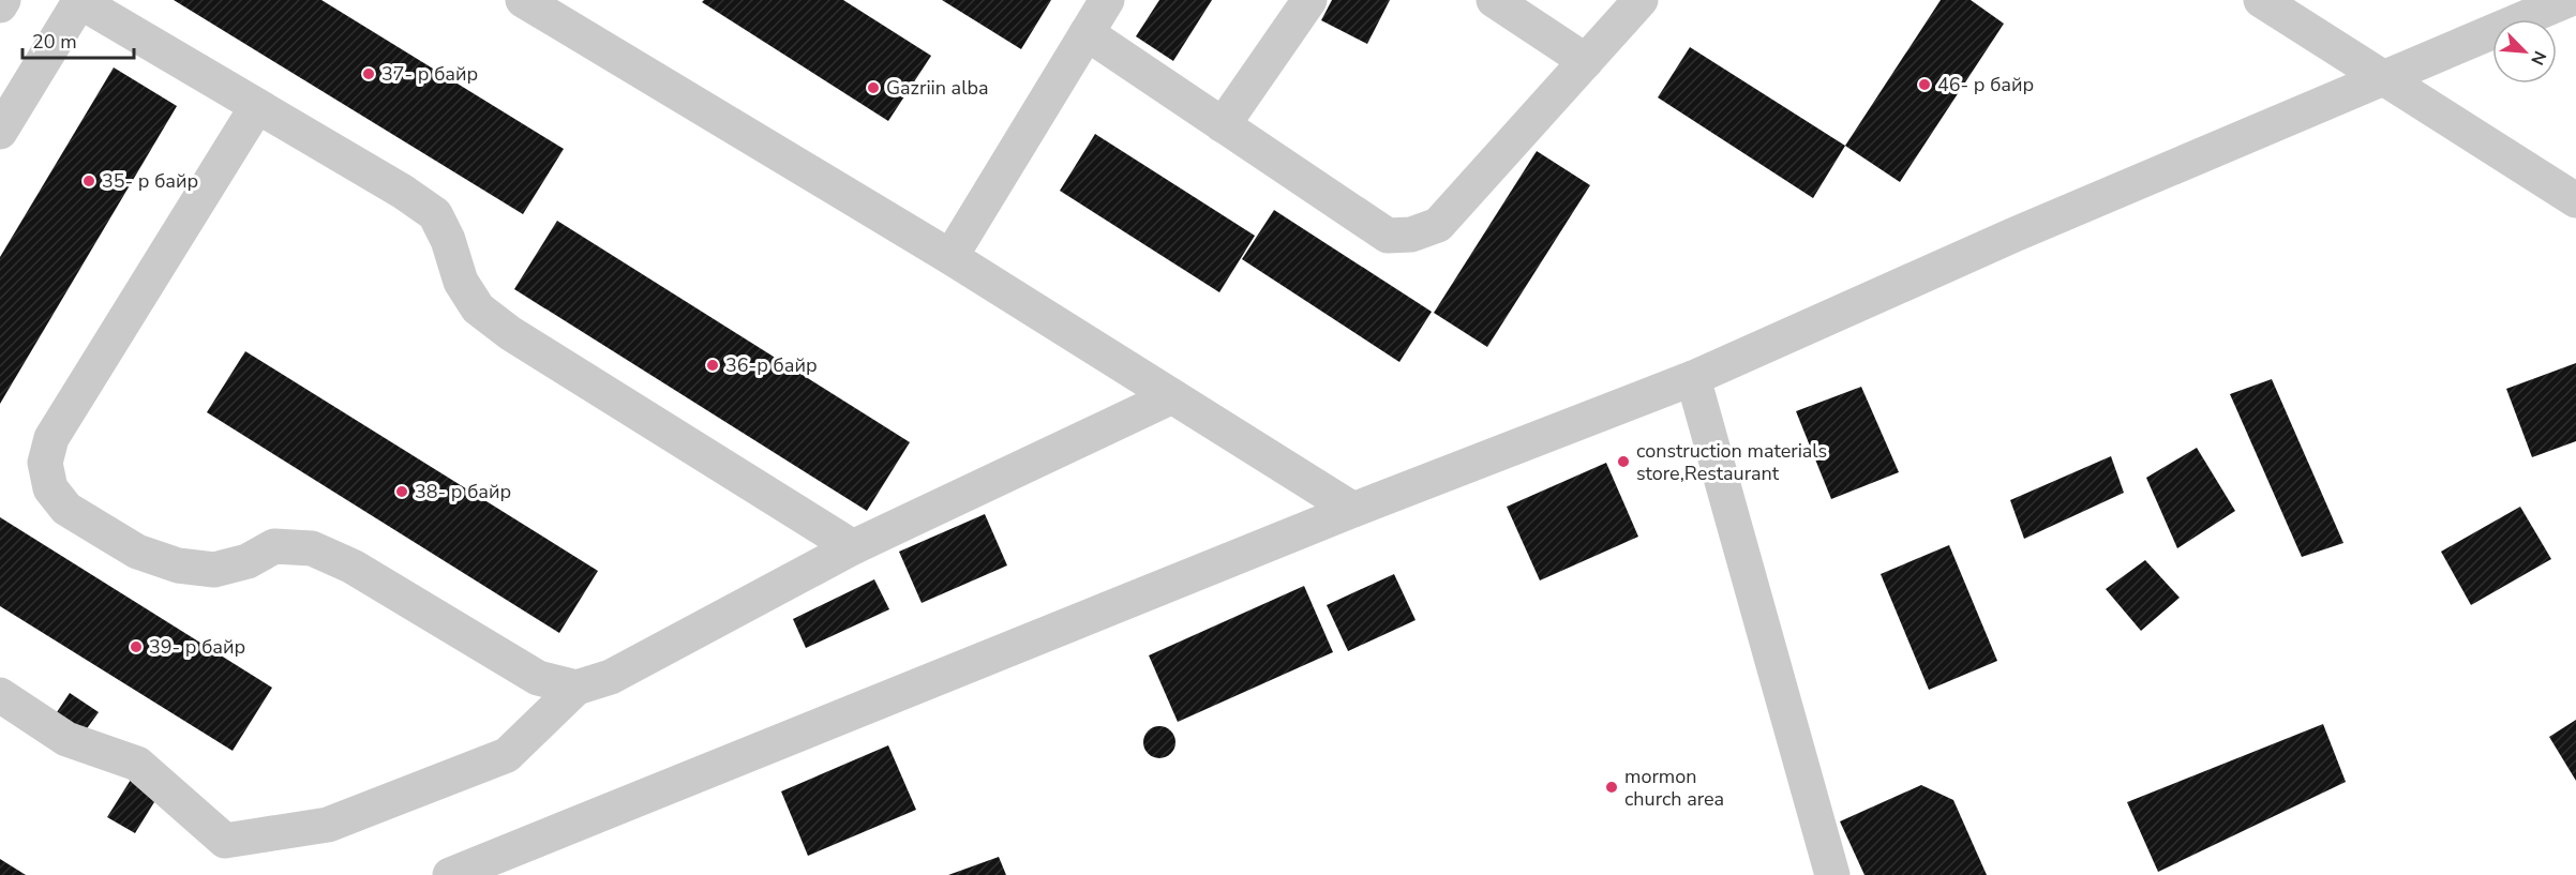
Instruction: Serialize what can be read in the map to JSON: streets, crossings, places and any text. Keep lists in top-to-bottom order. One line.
{"places":["37- р байр","46- р байр","Gazriin alba","35- р байр","36-р байр","construction materials store,Restaurant","38- р байр","39- р байр","mormon church area"],"scale_bar":"20 m","north":"bottom right"}
